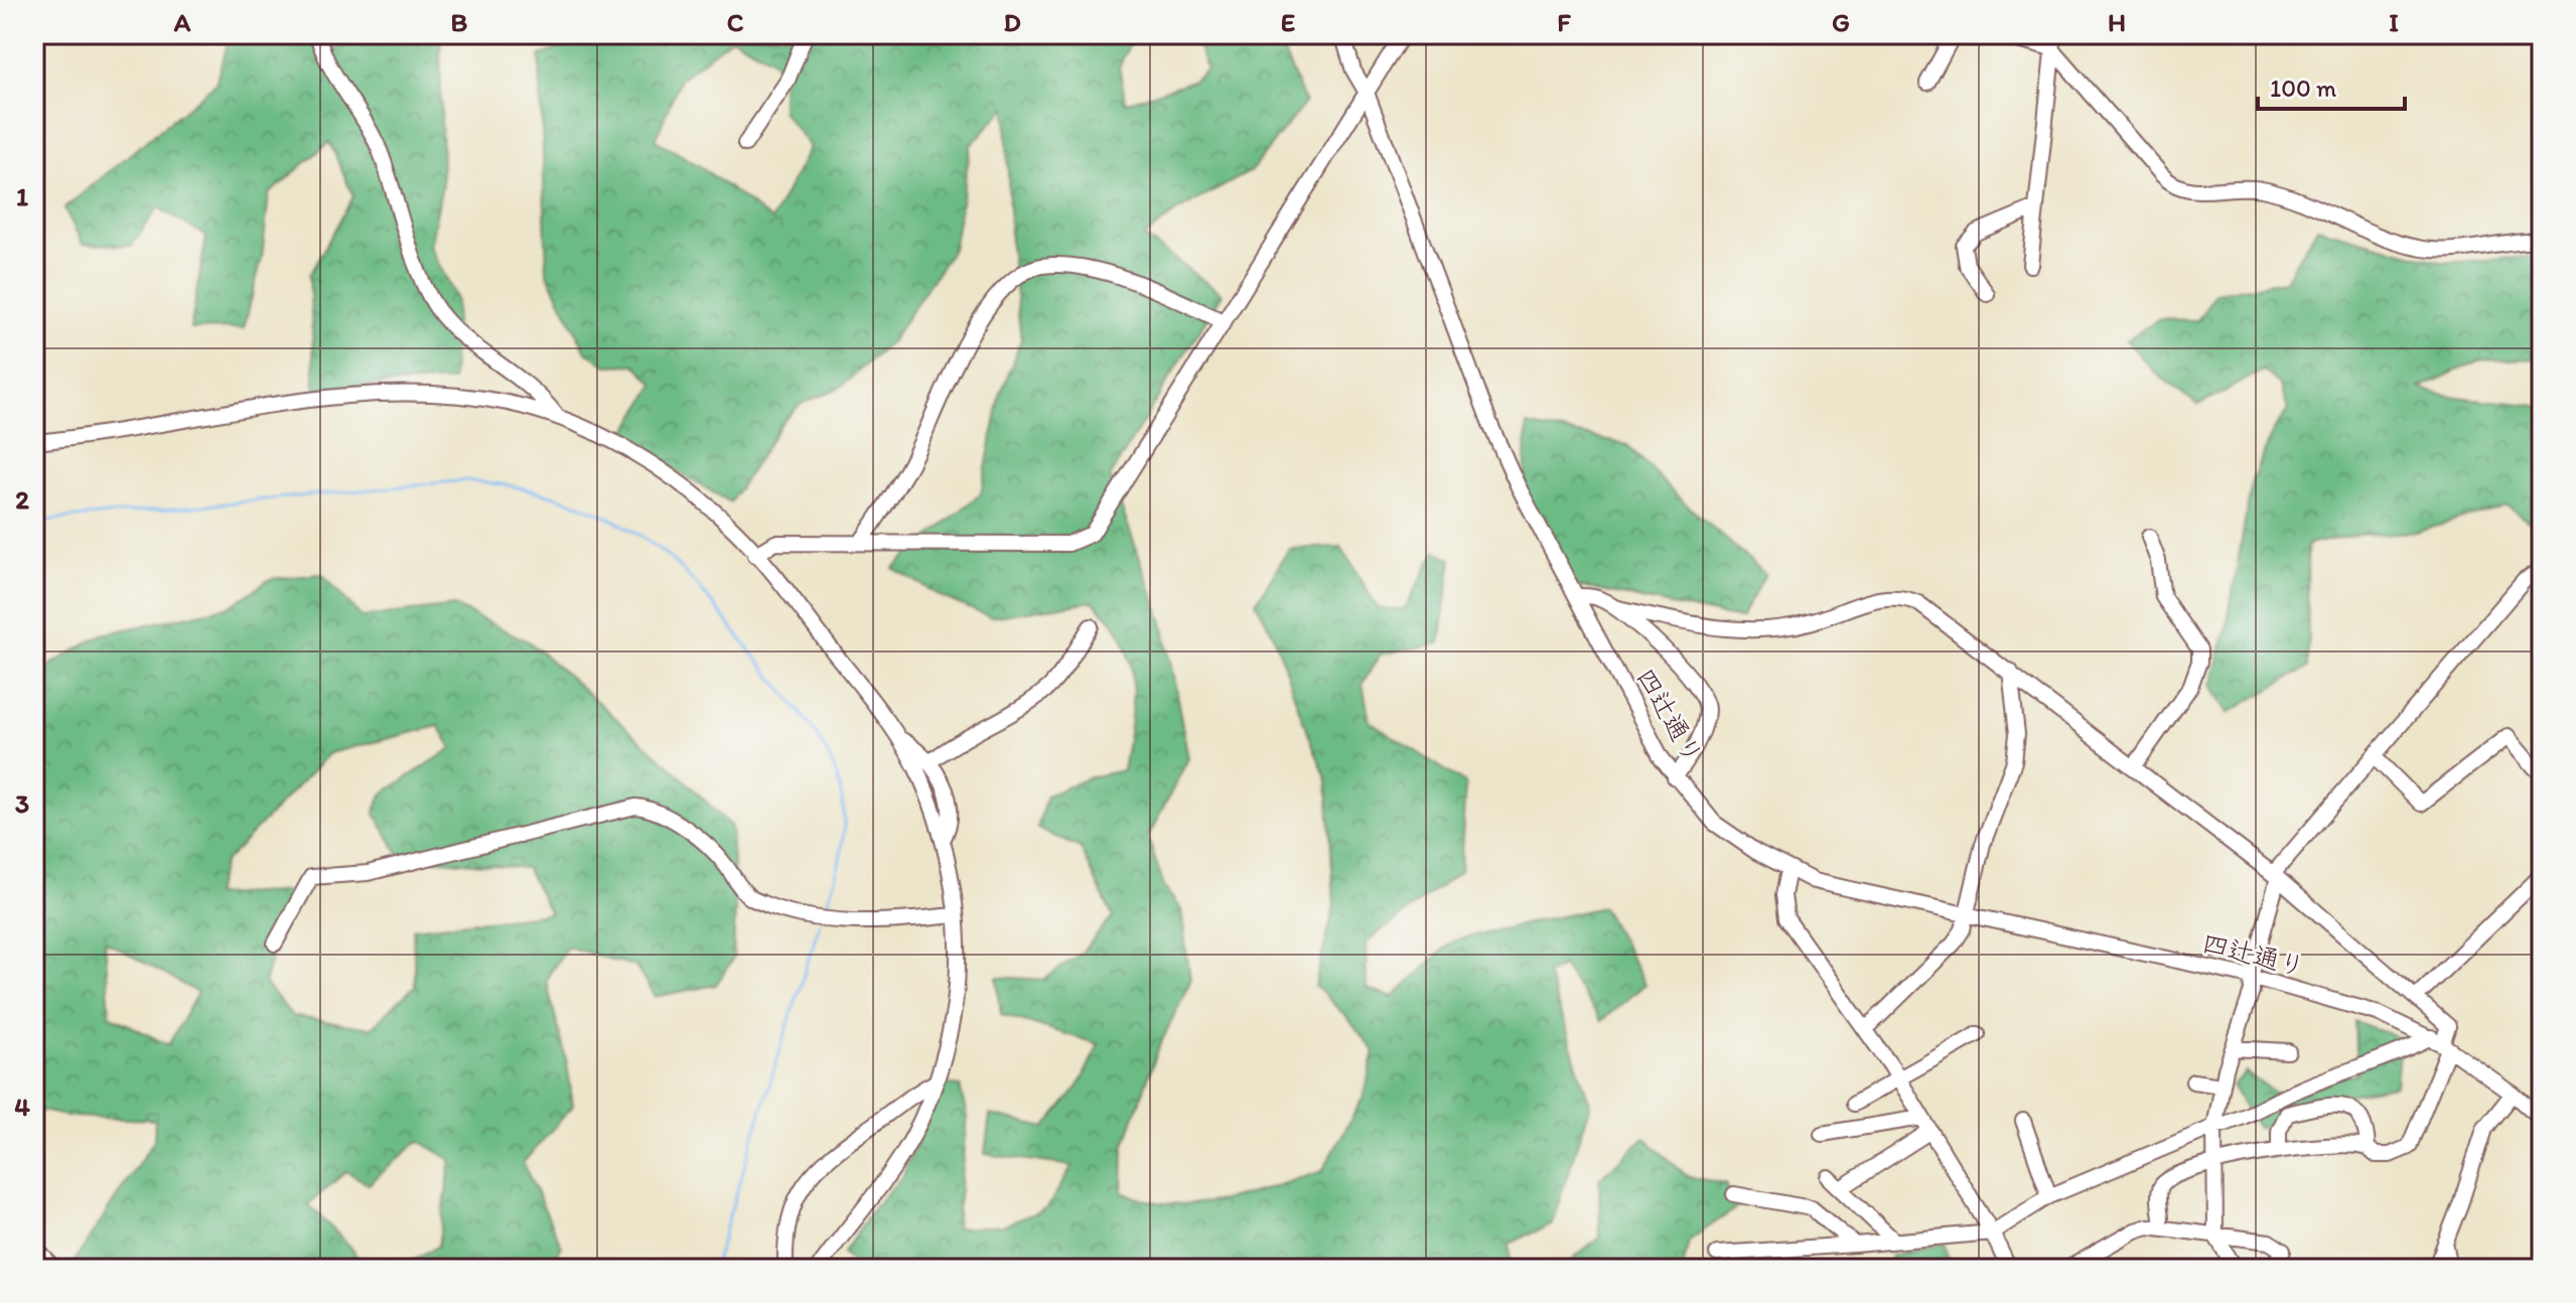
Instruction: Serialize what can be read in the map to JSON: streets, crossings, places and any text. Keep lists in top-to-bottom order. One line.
{"streets":{"street":["四辻通り"]},"scale_bar":"100 m","grid":{"columns":["A","B","C","D","E","F","G","H","I"],"rows":["1","2","3","4"]}}
